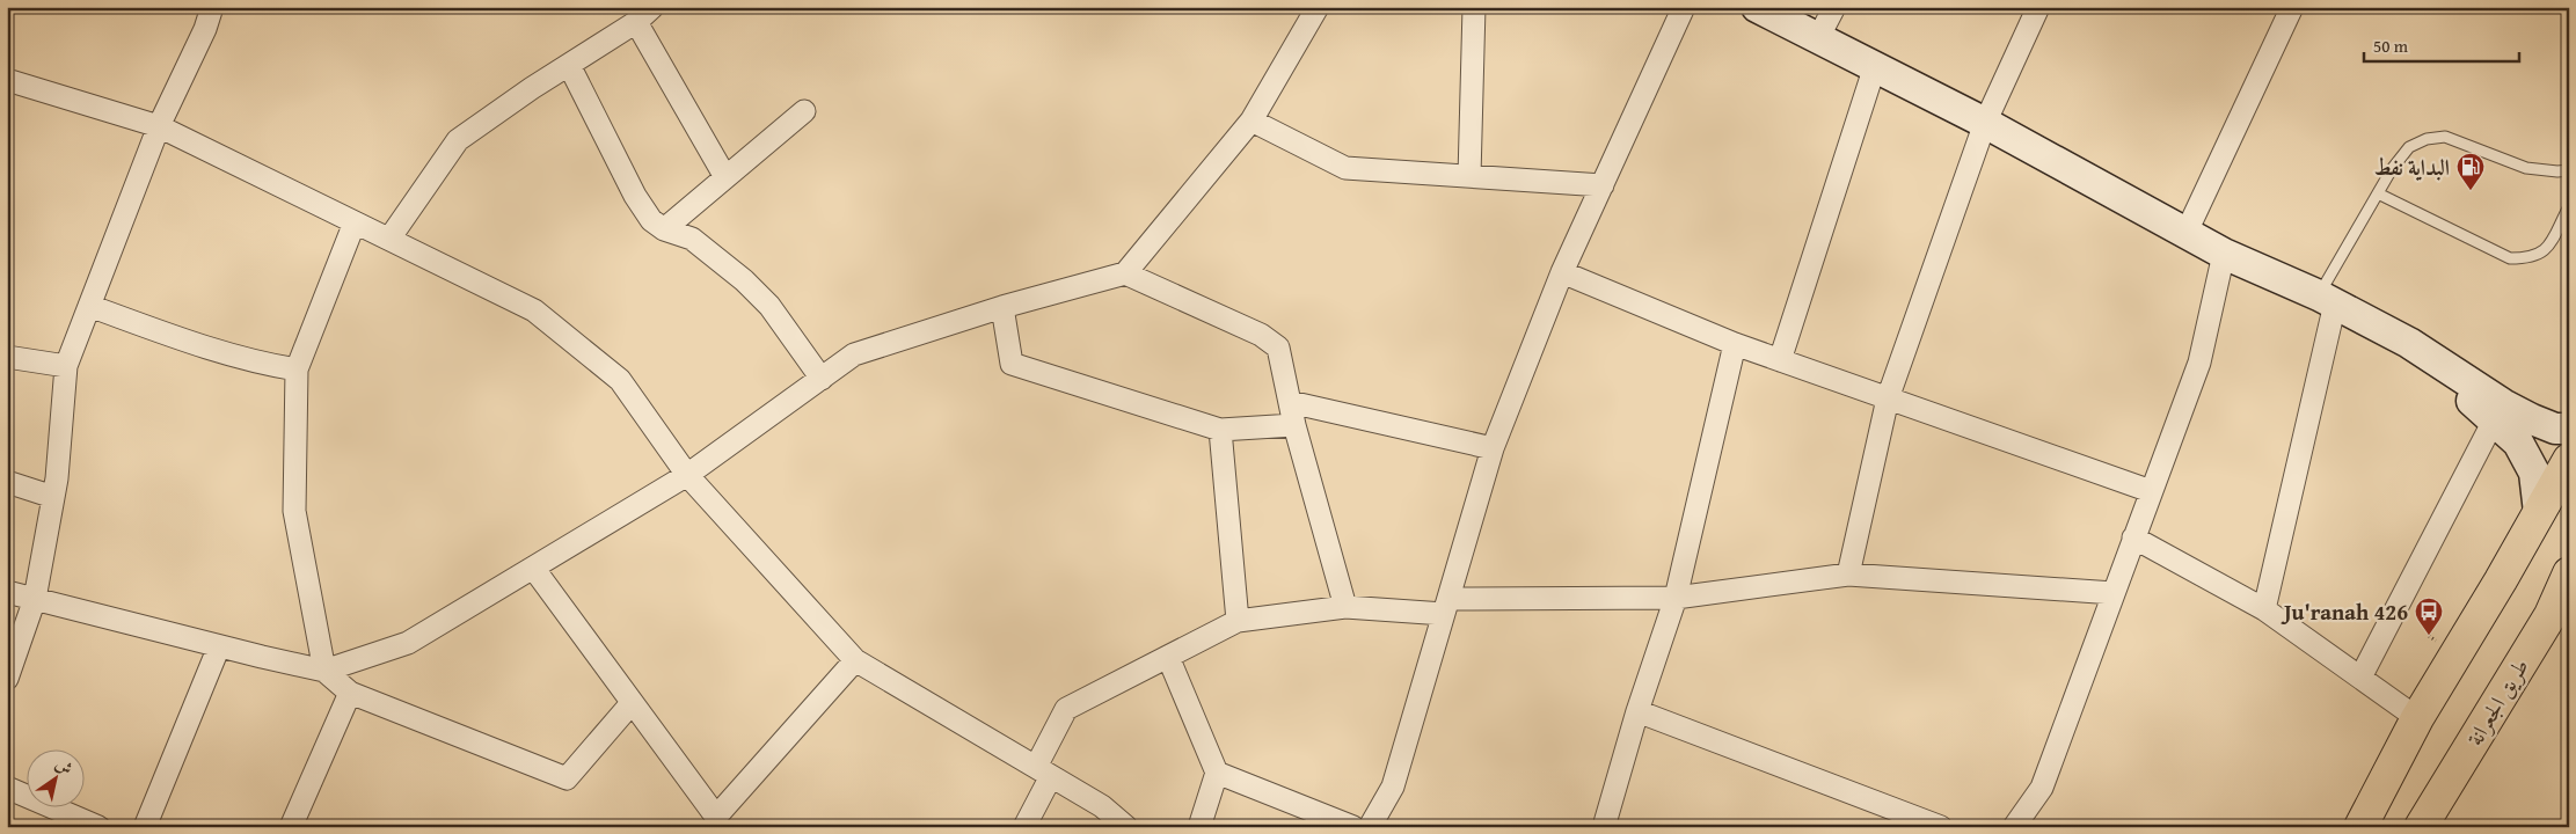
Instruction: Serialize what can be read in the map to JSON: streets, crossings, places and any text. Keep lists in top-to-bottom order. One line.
{"streets":{"main road":["طريق الجعرانة"]},"places":{"fuel station":["البداية نفط"],"bus stop":["Ju'ranah 426"]},"scale_bar":"50 m","north":"top right"}
